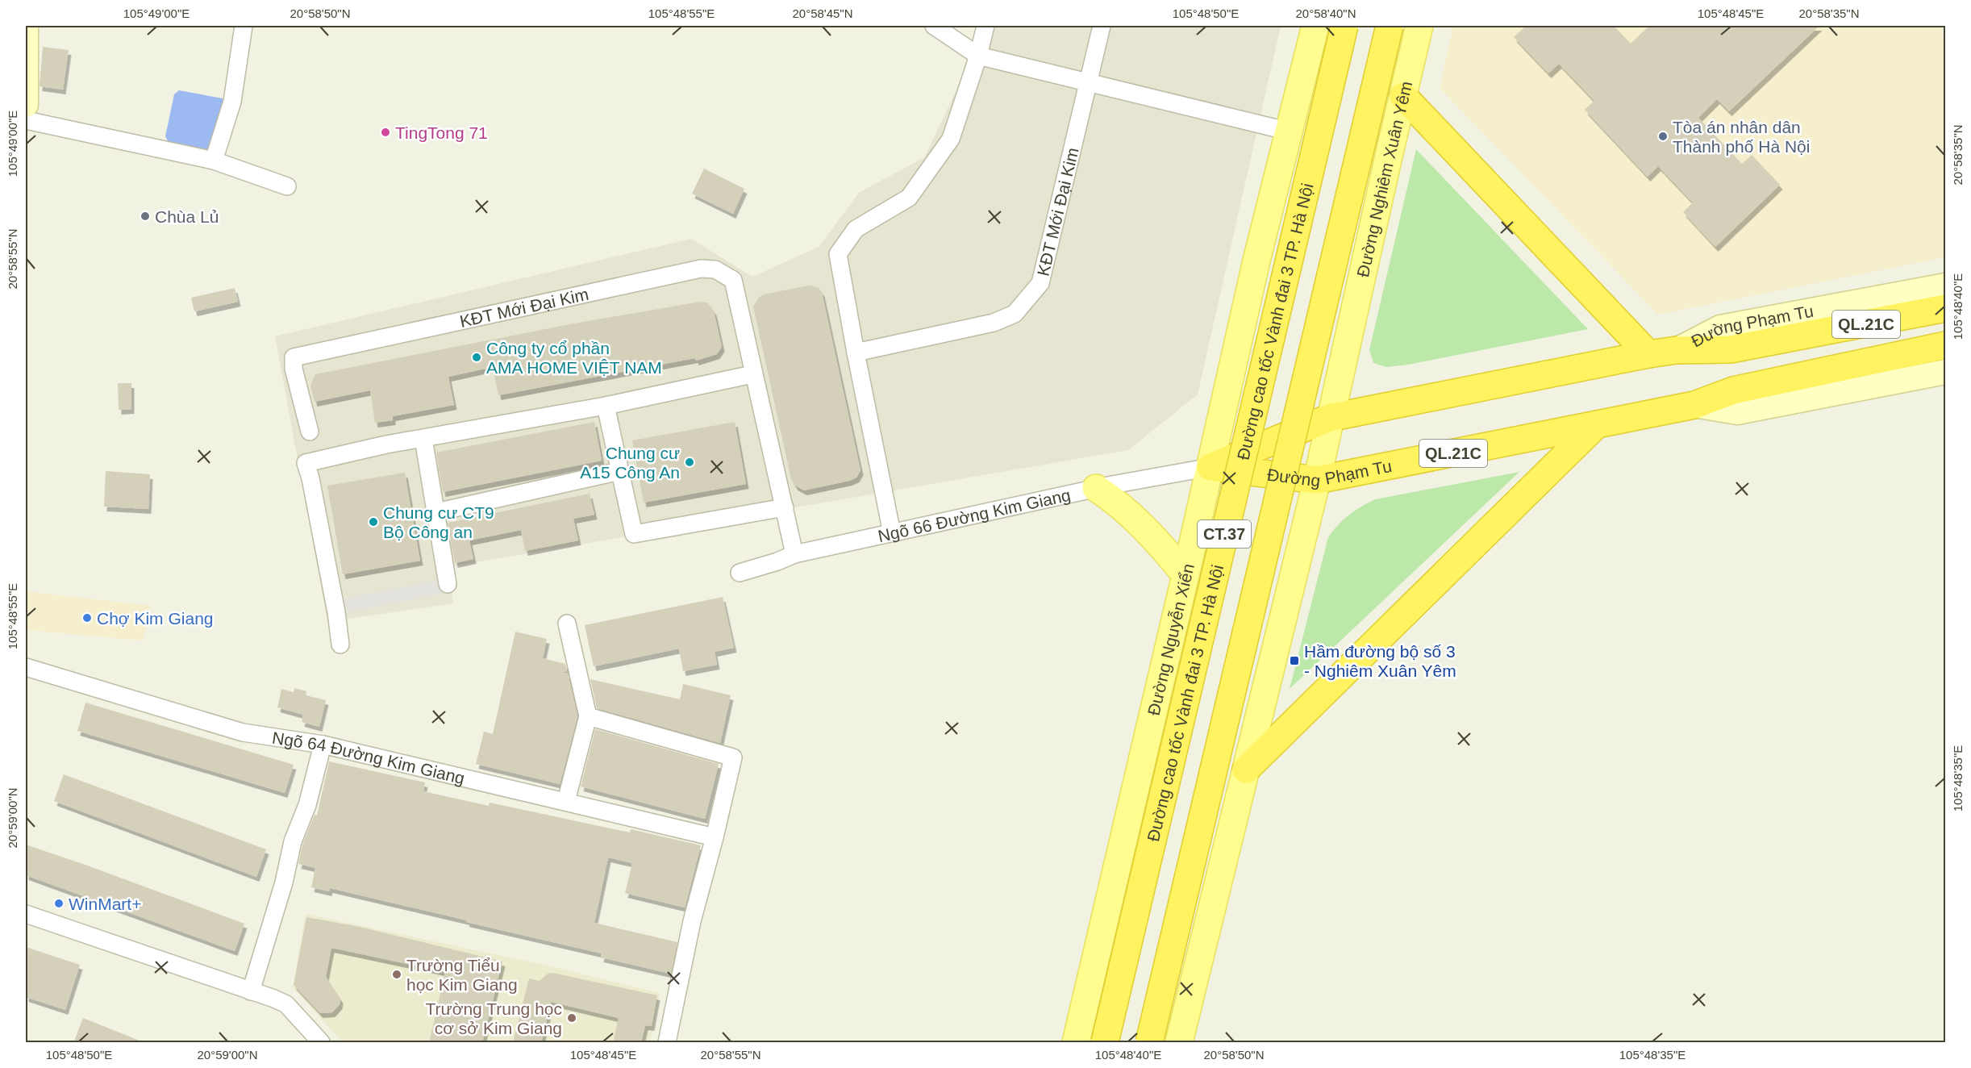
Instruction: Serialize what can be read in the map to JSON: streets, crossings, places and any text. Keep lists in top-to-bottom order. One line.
{"streets":{"highway":["Đường cao tốc Vành đai 3 TP. Hà Nội","QL.21C","Đường Phạm Tu","CT.37"],"main road":["Đường Nghiêm Xuân Yêm","Đường Nguyễn Xiển"],"street":["KĐT Mới Đại Kim","Ngõ 66 Đường Kim Giang","Ngõ 64 Đường Kim Giang"]},"crossings":[["Đường Nghiêm Xuân Yêm","Đường Phạm Tu"],["KĐT Mới Đại Kim","Ngõ 66 Đường Kim Giang"],["Đường Phạm Tu","Ngõ 66 Đường Kim Giang"],["Đường Phạm Tu","Đường Nguyễn Xiển"],["Ngõ 66 Đường Kim Giang","Đường Nguyễn Xiển"]],"places":{"other":["TingTong 71","Tòa án nhân dân Thành phố Hà Nội","Chùa Lủ","Công ty cổ phần AMA HOME VIỆT NAM","Chung cư A15 Công An","Chung cư CT9 Bộ Công an","Chợ Kim Giang","WinMart+","Trường Tiểu học Kim Giang","Trường Trung học cơ sở Kim Giang"],"transit":["Hầm đường bộ số 3 - Nghiêm Xuân Yêm"]},"coordinates":["105°49'00\"E","20°58'50\"N","105°48'55\"E","20°58'45\"N","105°48'50\"E","20°58'40\"N","105°48'45\"E","20°58'35\"N","20°58'55\"N","105°48'40\"E","105°48'35\"E","20°59'00\"N"]}
